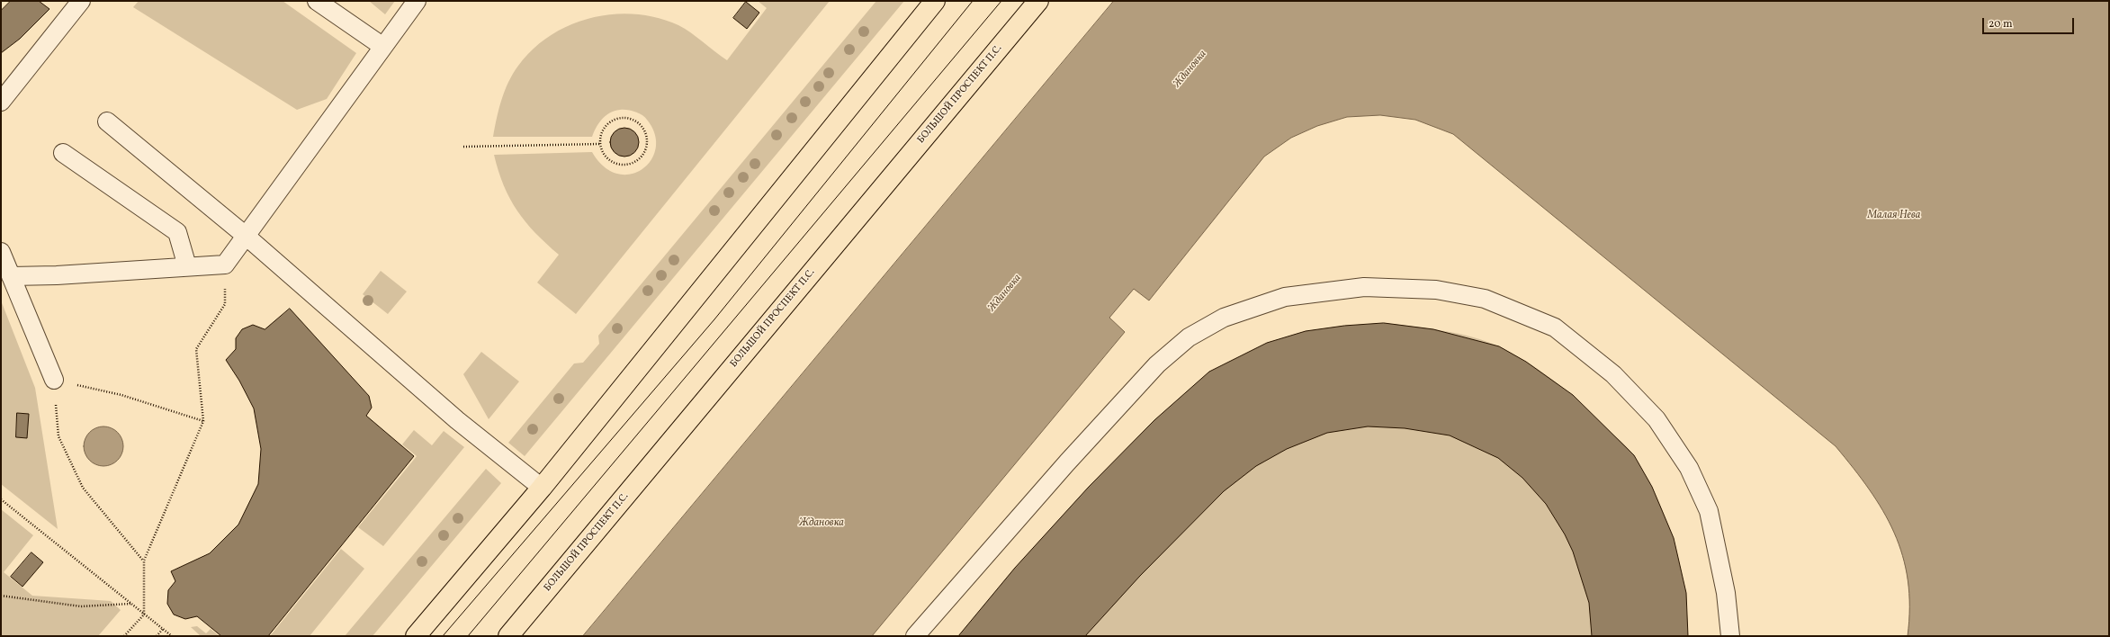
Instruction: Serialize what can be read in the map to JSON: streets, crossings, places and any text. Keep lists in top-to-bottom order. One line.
{"streets":{"main road":["БОЛЬШОЙ ПРОСПЕКТ П.С."]},"water":["Ждановка","Малая Нева"],"scale_bar":"20 m"}
